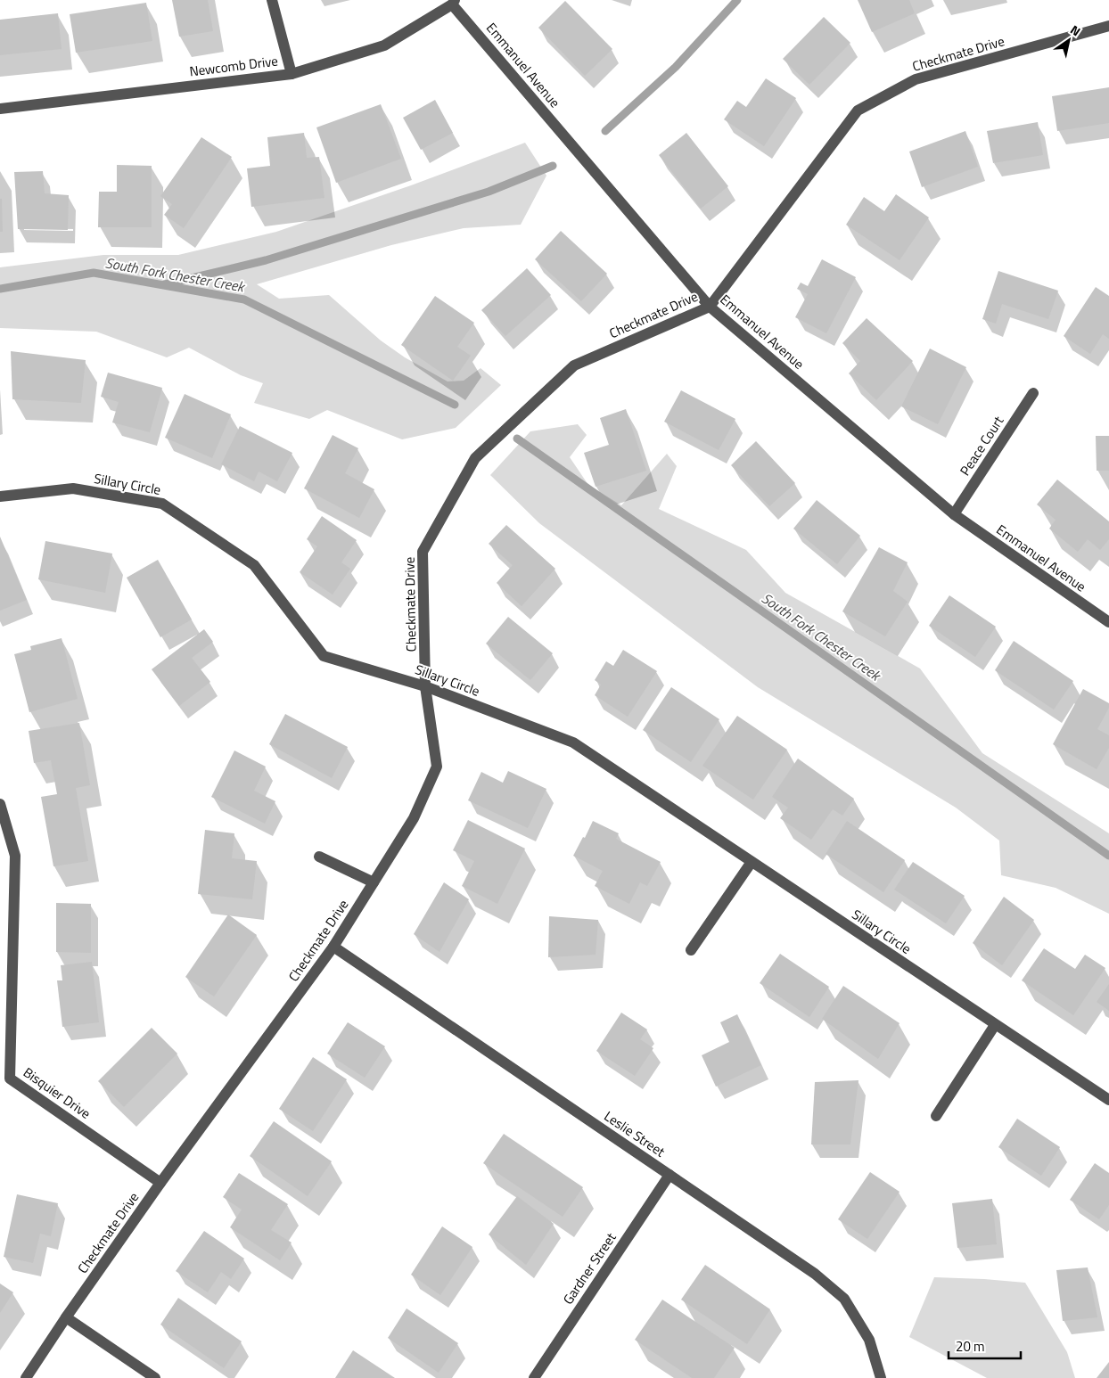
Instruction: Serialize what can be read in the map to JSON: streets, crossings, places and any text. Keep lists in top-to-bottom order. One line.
{"streets":{"street":["Checkmate Drive","Emmanuel Avenue","Newcomb Drive","Peace Court","Sillary Circle","Bisquier Drive","Leslie Street","Gardner Street"]},"crossings":[["Checkmate Drive","Emmanuel Avenue"],["Checkmate Drive","Sillary Circle"],["Checkmate Drive","Bisquier Drive"],["Checkmate Drive","Leslie Street"],["Emmanuel Avenue","Newcomb Drive"],["Emmanuel Avenue","Peace Court"],["Leslie Street","Gardner Street"]],"water":["South Fork Chester Creek"],"scale_bar":"20 m","north":"top right"}
